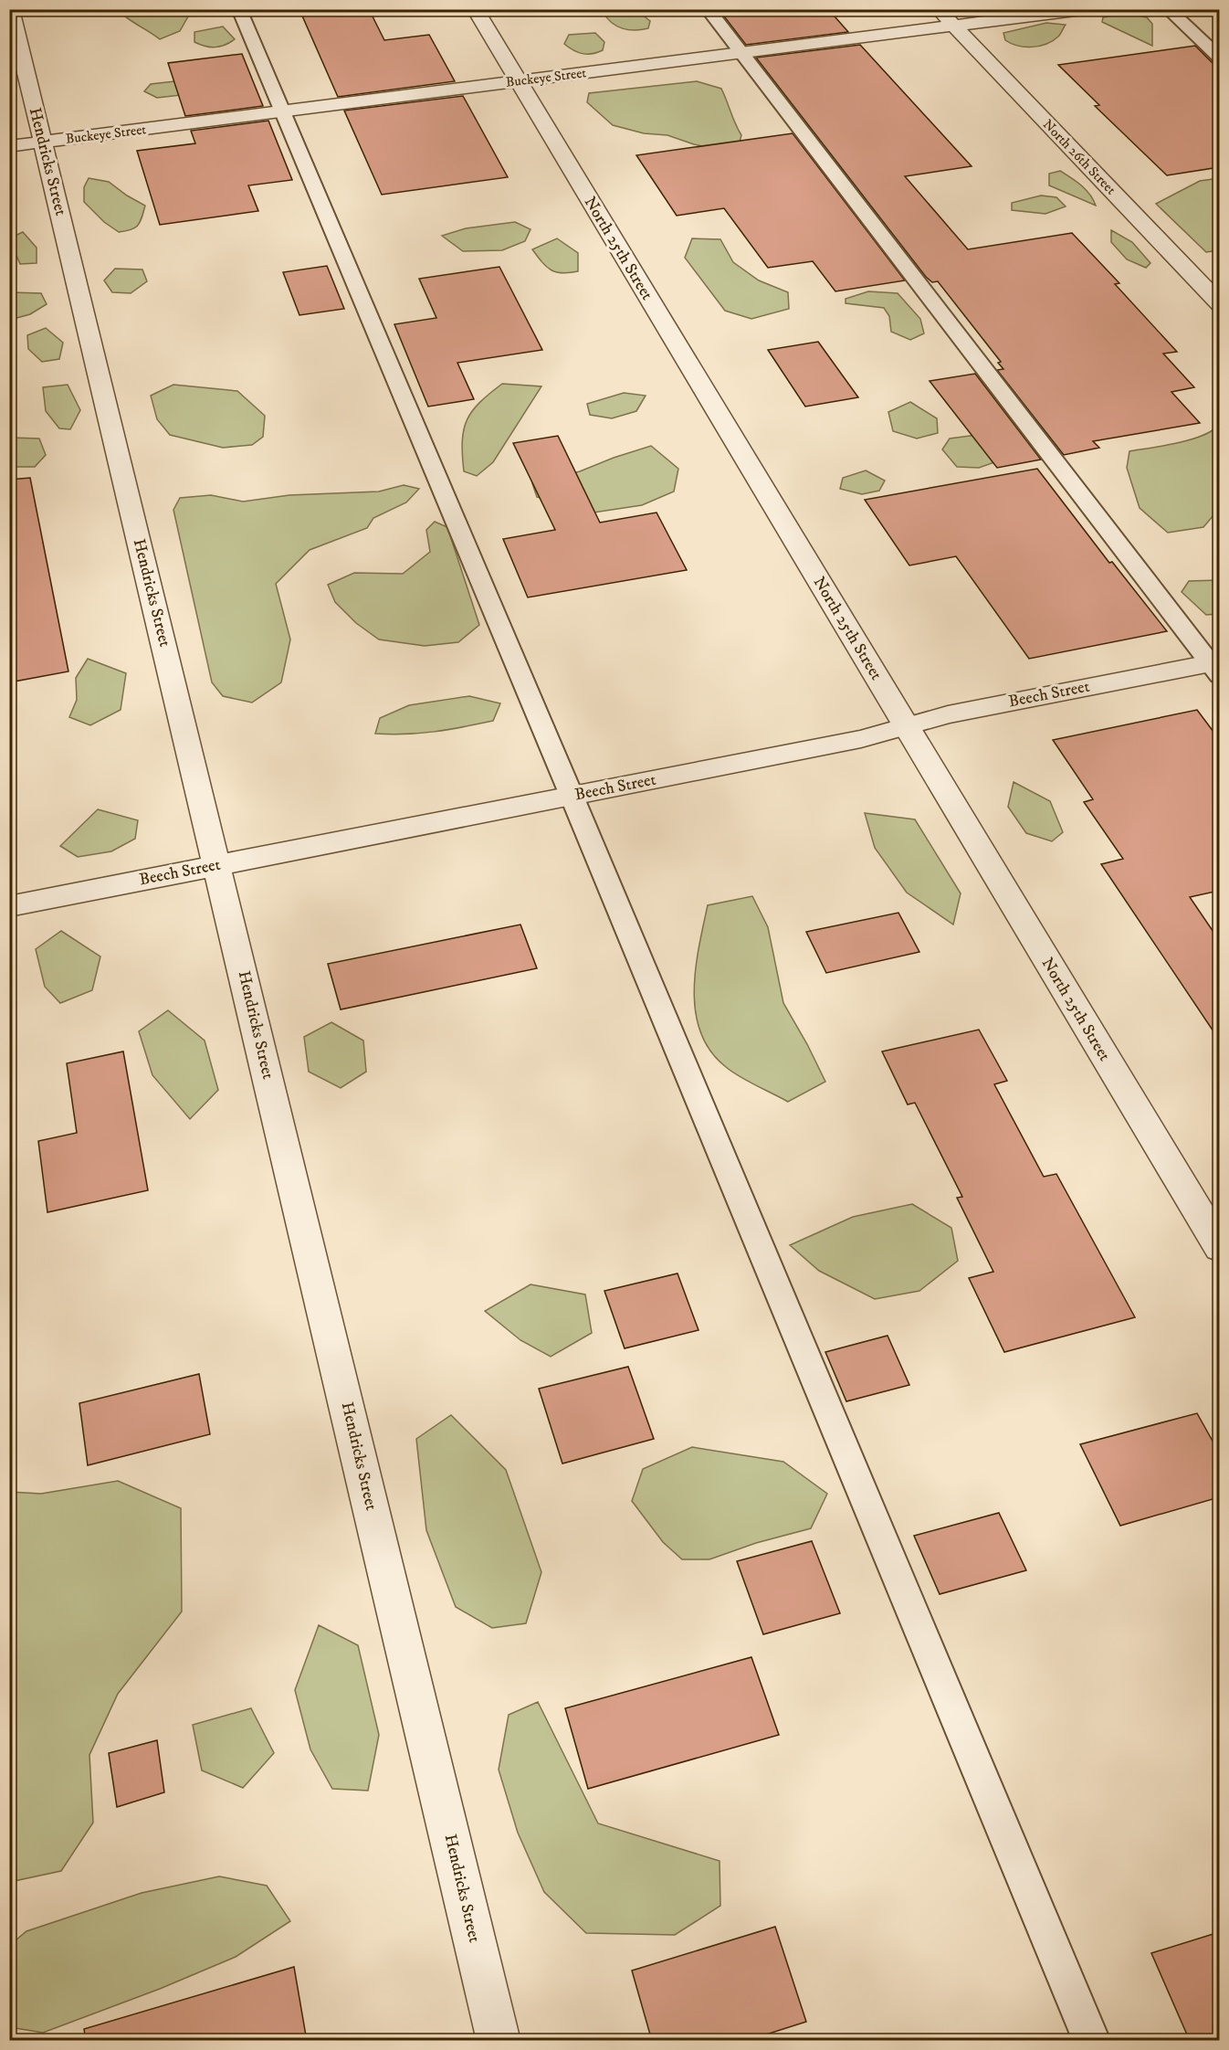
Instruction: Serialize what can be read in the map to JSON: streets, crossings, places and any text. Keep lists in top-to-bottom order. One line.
{"streets":{"street":["Buckeye Street","North 26th Street","Hendricks Street","North 25th Street","Beech Street"]},"crossings":[["Buckeye Street","North 26th Street"],["Buckeye Street","Hendricks Street"],["Buckeye Street","North 25th Street"],["Hendricks Street","Beech Street"],["North 25th Street","Beech Street"]]}
